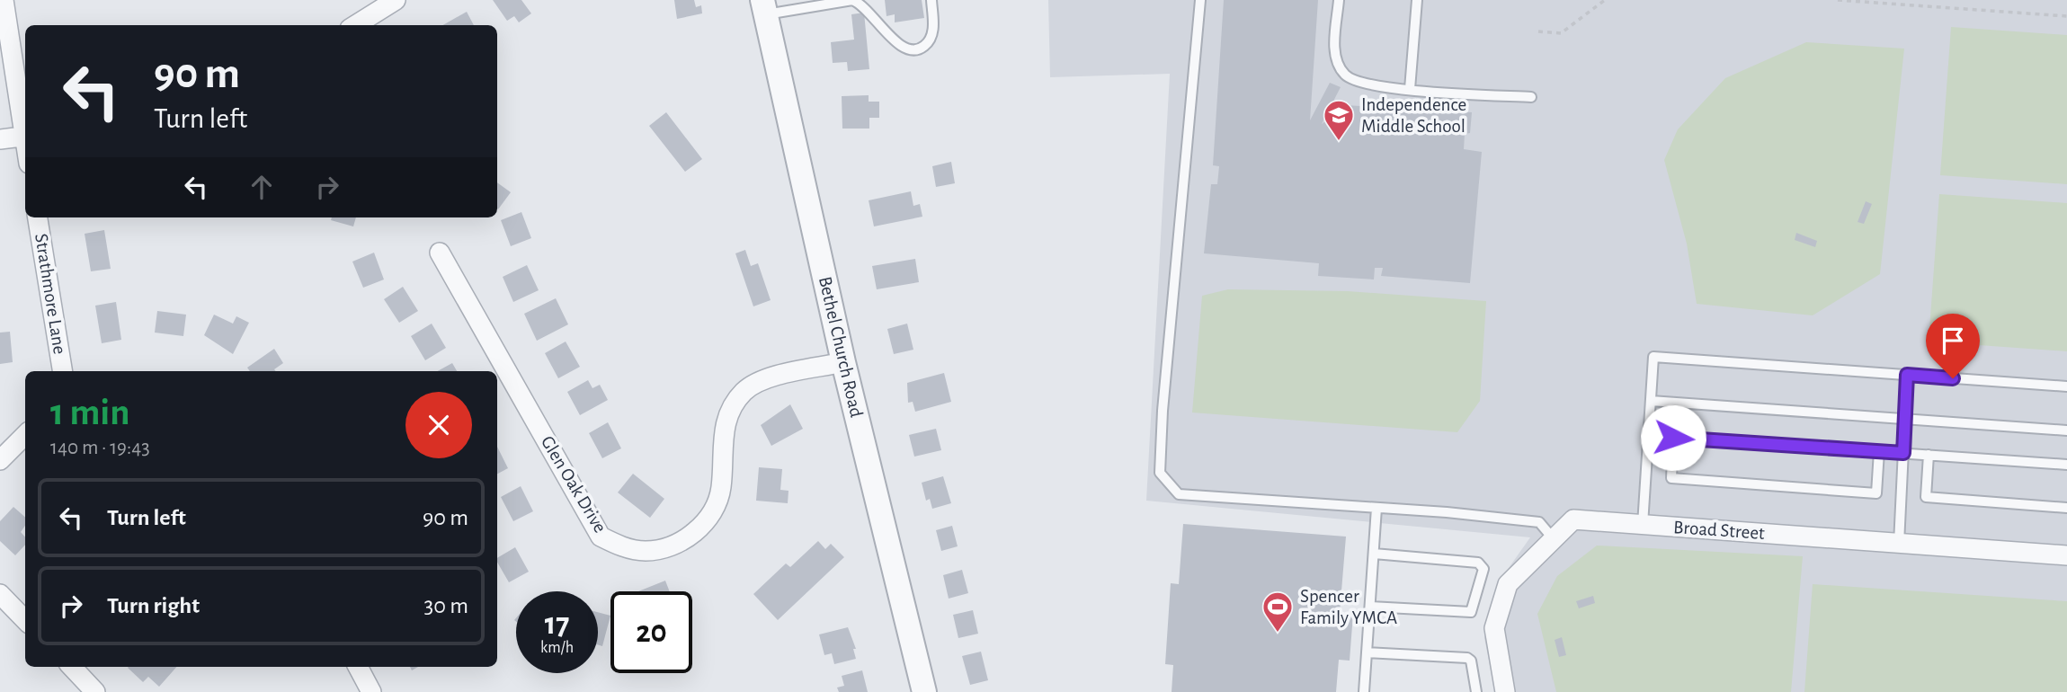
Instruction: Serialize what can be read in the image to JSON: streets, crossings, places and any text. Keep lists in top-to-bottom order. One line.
{"streets":{"street":["Strathmore Lane","Bethel Church Road","Glen Oak Drive","Broad Street"]},"crossings":[["Bethel Church Road","Glen Oak Drive"]],"places":{"school or university":["Independence Middle School"],"sports":["Spencer Family YMCA"]},"page":{"turn":["90 m","Turn left"],"heading":["1 min","140 m · 19:43"],"list":[{"name":"Turn left","value":"90 m"},{"name":"Turn right","value":"30 m"}],"speed":"17 km/h","limit":"20"}}
